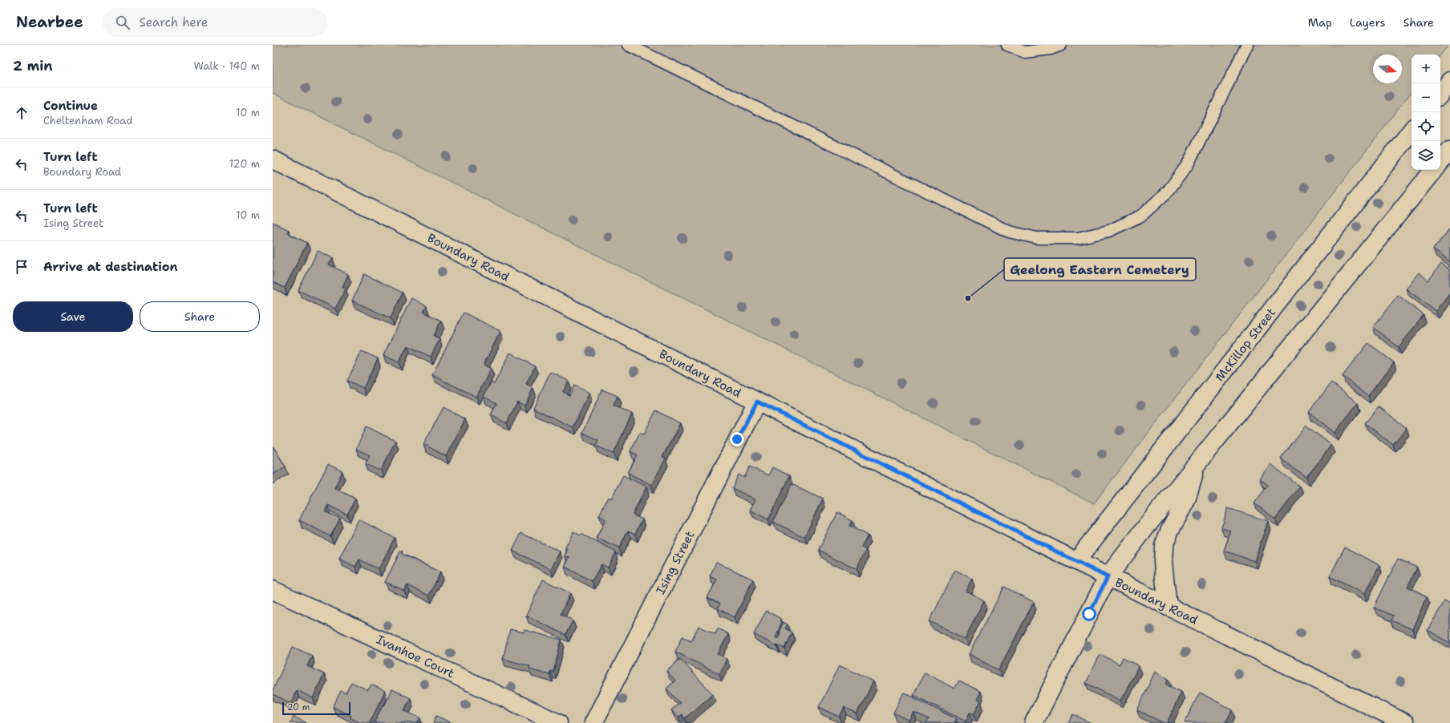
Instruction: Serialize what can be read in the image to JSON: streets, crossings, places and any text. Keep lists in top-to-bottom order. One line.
{"streets":{"street":["Boundary Road","McKillop Street","Ising Street","Ivanhoe Court"]},"crossings":[["Boundary Road","McKillop Street"],["Boundary Road","Ising Street"]],"places":["Geelong Eastern Cemetery"],"scale_bar":"20 m","north":"right","page":{"header":"Nearbee","search":"Search here","nav":["Map","Layers","Share"],"heading":["2 min","Walk · 140 m"],"map_buttons":["+","−"],"list":[["Continue","Cheltenham Road","10 m"],["Turn left","Boundary Road","120 m"],["Turn left","Ising Street","10 m"],"Arrive at destination"],"buttons":["Save","Share"],"scale":"20 m"}}
